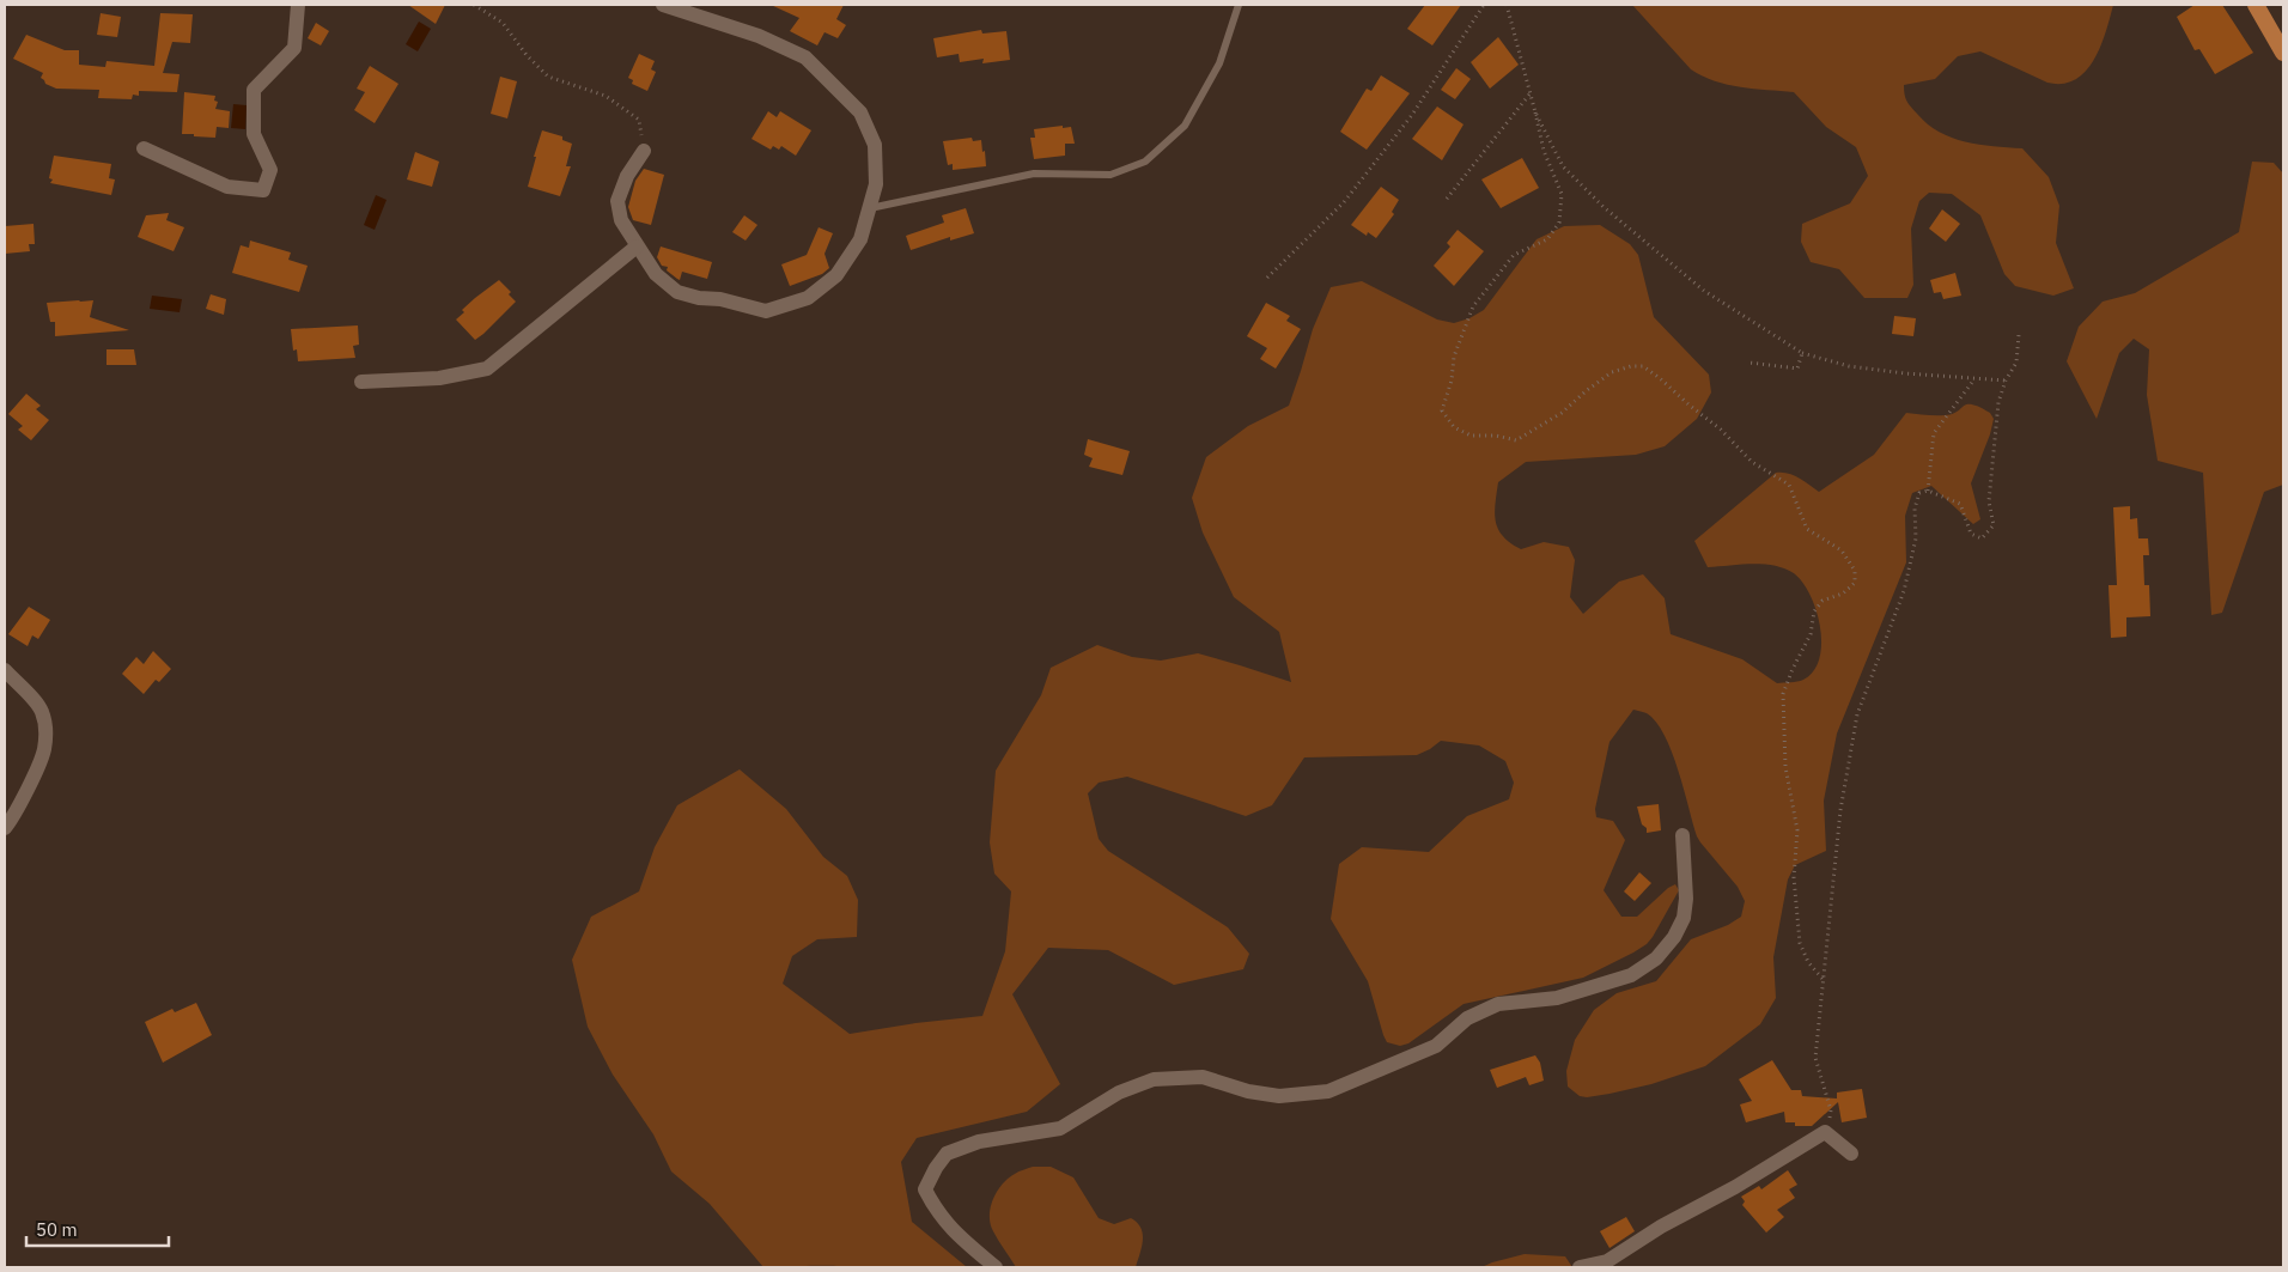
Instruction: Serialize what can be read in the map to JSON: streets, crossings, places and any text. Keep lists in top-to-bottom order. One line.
{"scale_bar":"50 m"}
